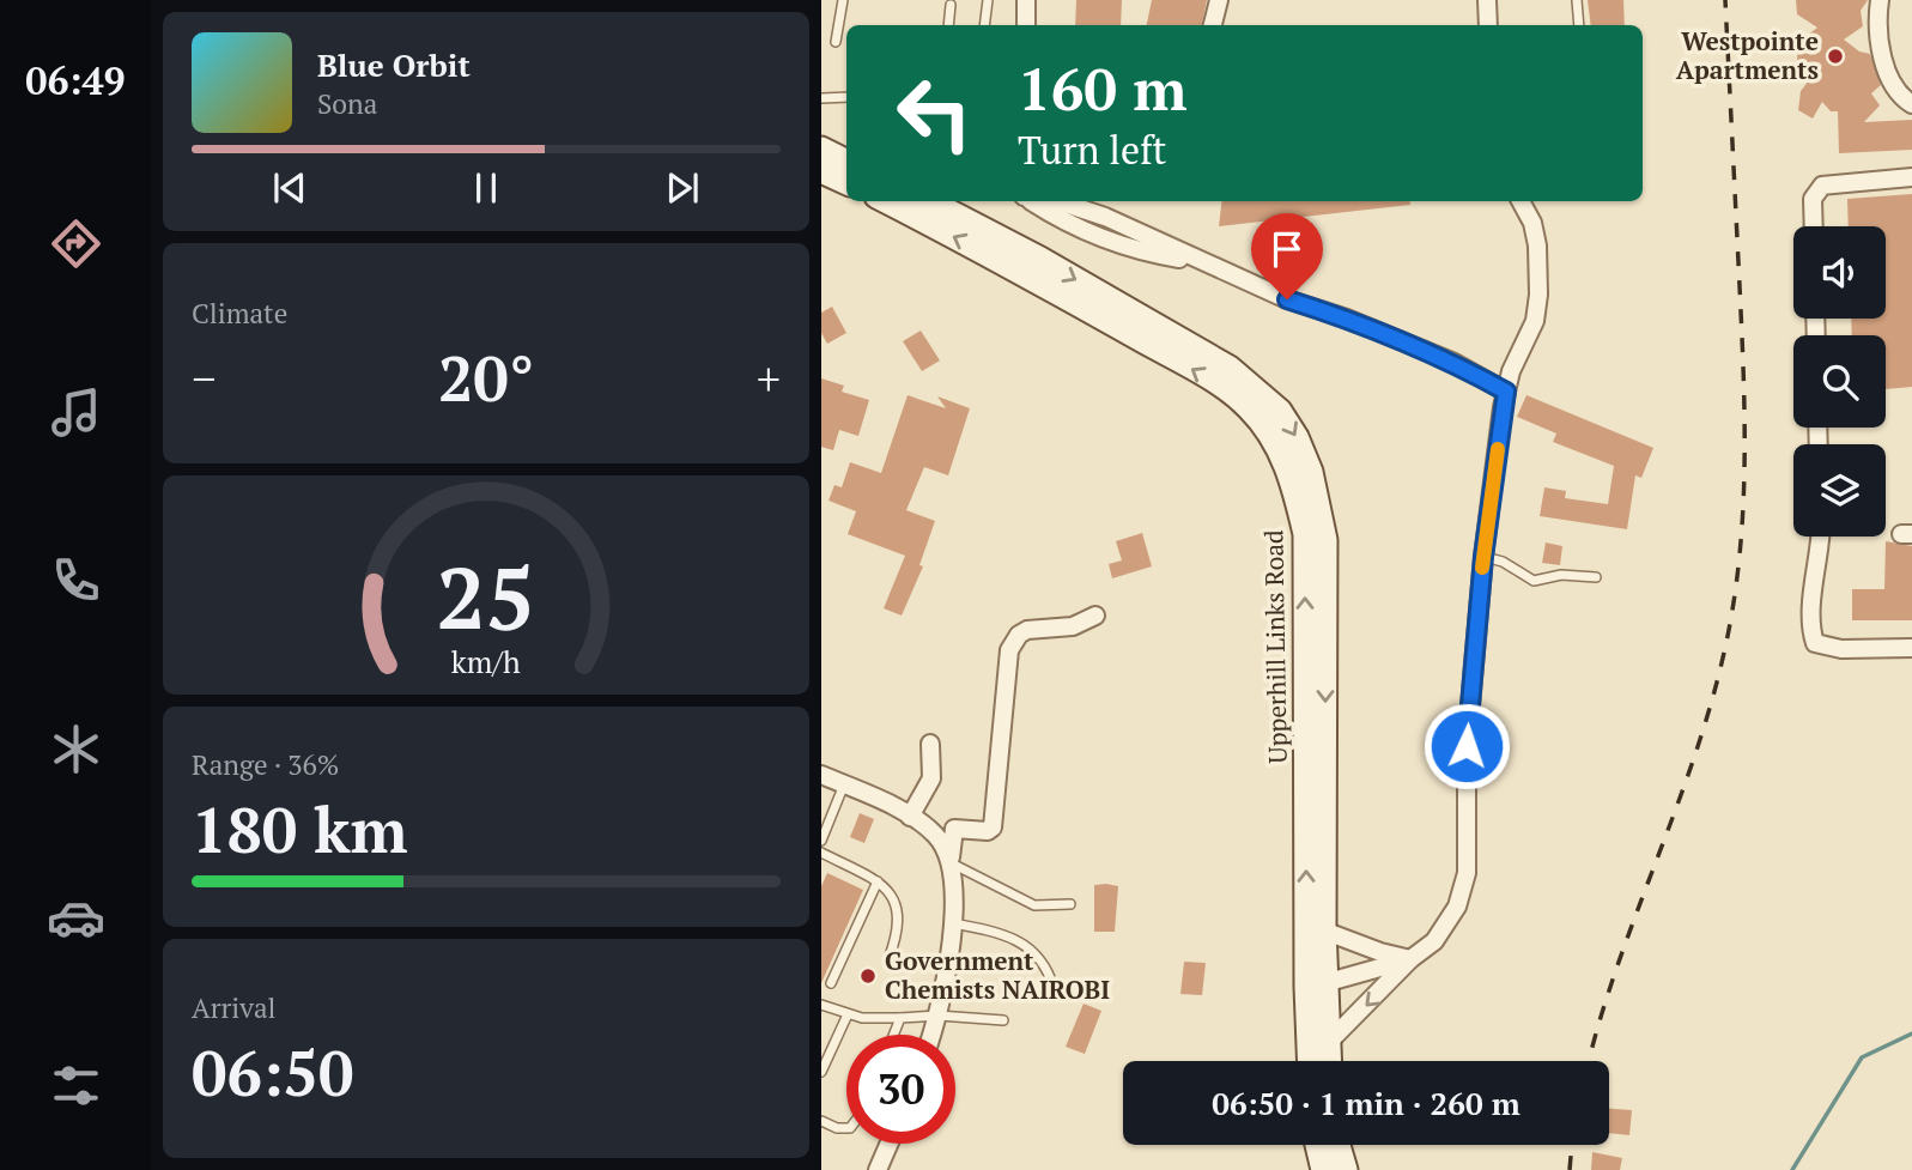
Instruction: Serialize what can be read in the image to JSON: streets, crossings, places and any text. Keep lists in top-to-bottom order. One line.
{"streets":{"street":["Upperhill Links Road"]},"places":["Westpointe Apartments","Government Chemists NAIROBI"],"page":{"tabs":"06:49","turn":["160 m","Turn left"],"song":["Blue Orbit","Sona"],"tile":["Climate",["Range · 36%","180 km"],["Arrival","06:50"]],"heat":["−","20°","+"],"limit":"30","trip":"06:50 · 1 min · 260 m","gauge":["25","km/h"]}}
